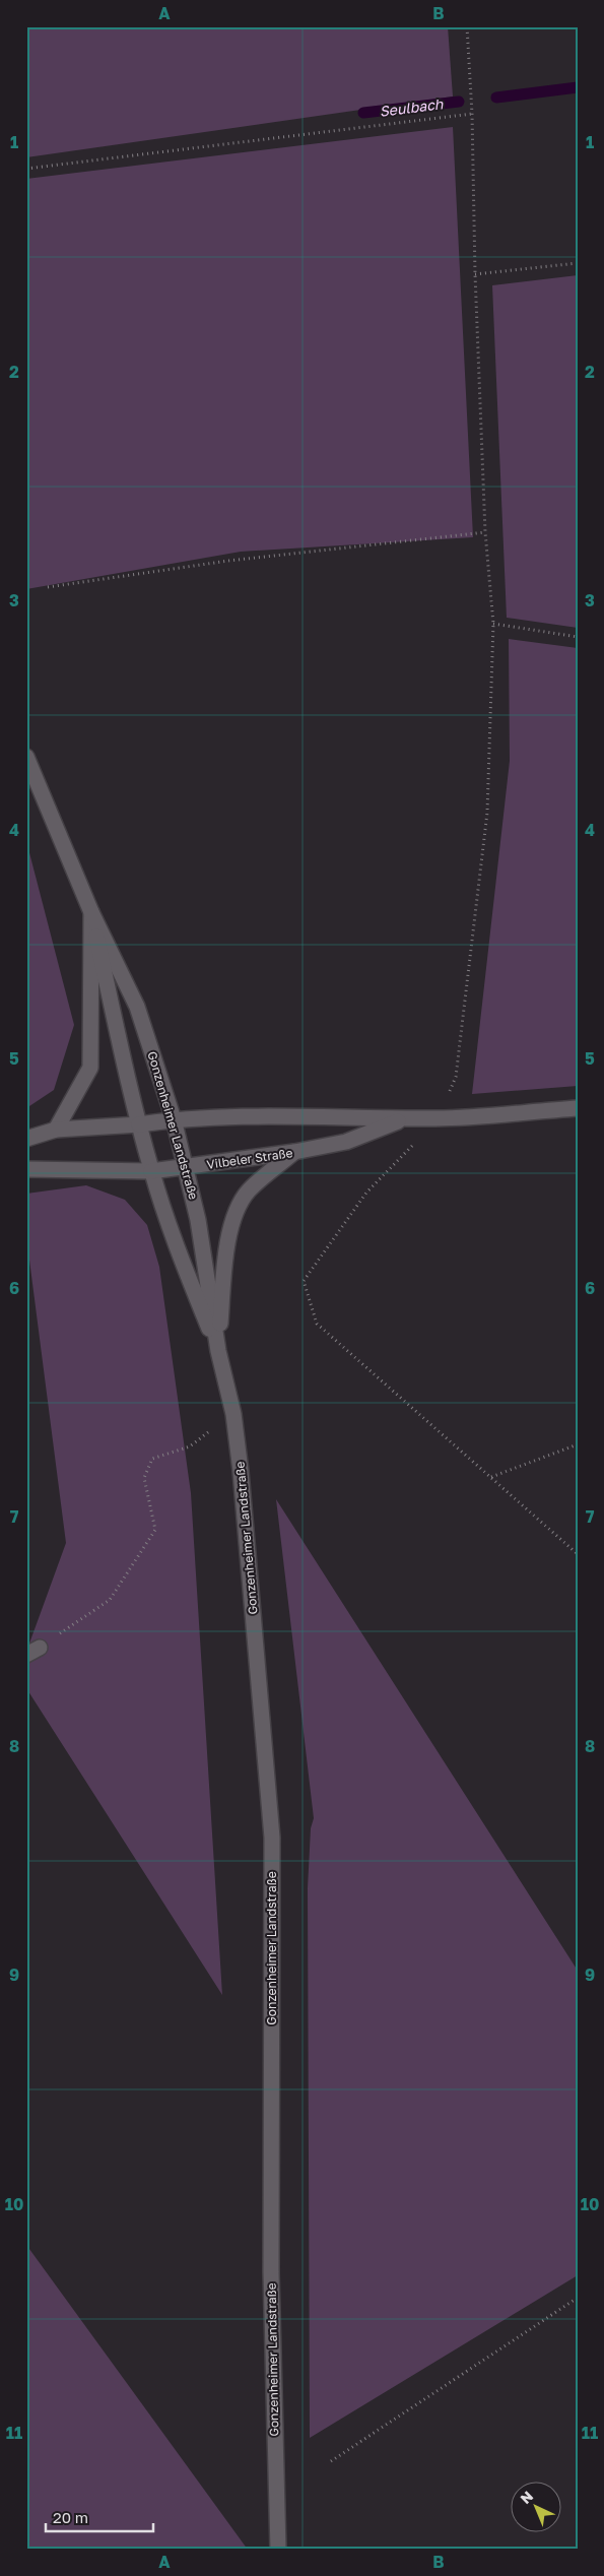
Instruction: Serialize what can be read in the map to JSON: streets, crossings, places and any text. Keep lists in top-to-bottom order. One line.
{"streets":{"street":["Gonzenheimer Landstraße","Vilbeler Straße"]},"crossings":[["Gonzenheimer Landstraße","Vilbeler Straße"]],"water":["Seulbach"],"scale_bar":"20 m","north":"top left","grid":{"columns":["A","B"],"rows":["1","2","3","4","5","6","7","8","9","10","11"]}}
